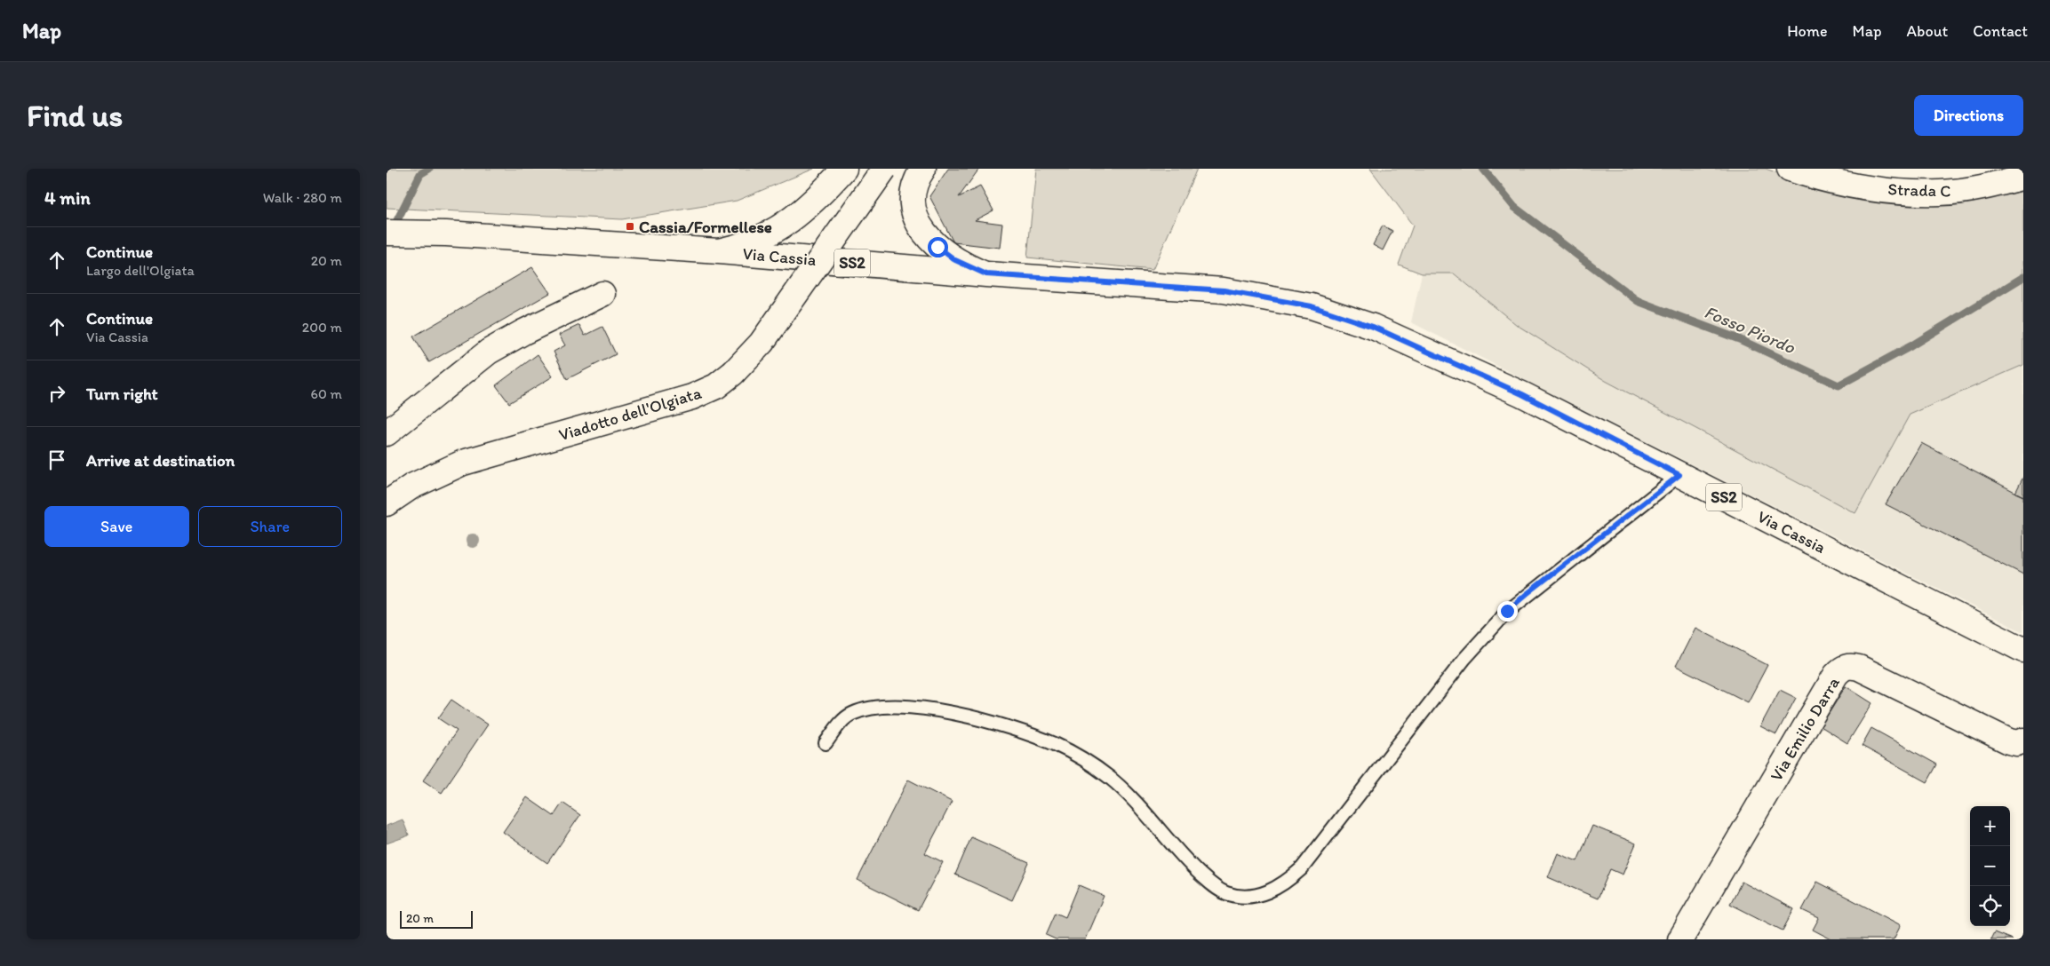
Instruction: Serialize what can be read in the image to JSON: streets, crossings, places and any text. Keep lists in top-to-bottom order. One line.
{"streets":{"street":["Strada C","Via Cassia","SS2","Viadotto dell'Olgiata","Via Emilio Darra"]},"water":["Fosso Piordo"],"places":{"transit":["Cassia/Formellese"]},"scale_bar":"20 m","page":{"header":"Map","nav":["Home","Map","About","Contact"],"buttons":["Directions",["Save","Share"]],"title":"Find us","heading":["4 min","Walk · 280 m"],"list":[["Continue","Largo dell'Olgiata","20 m"],["Continue","Via Cassia","200 m"],["Turn right","60 m"],"Arrive at destination"],"map_buttons":["+","−"],"scale":"20 m"}}
